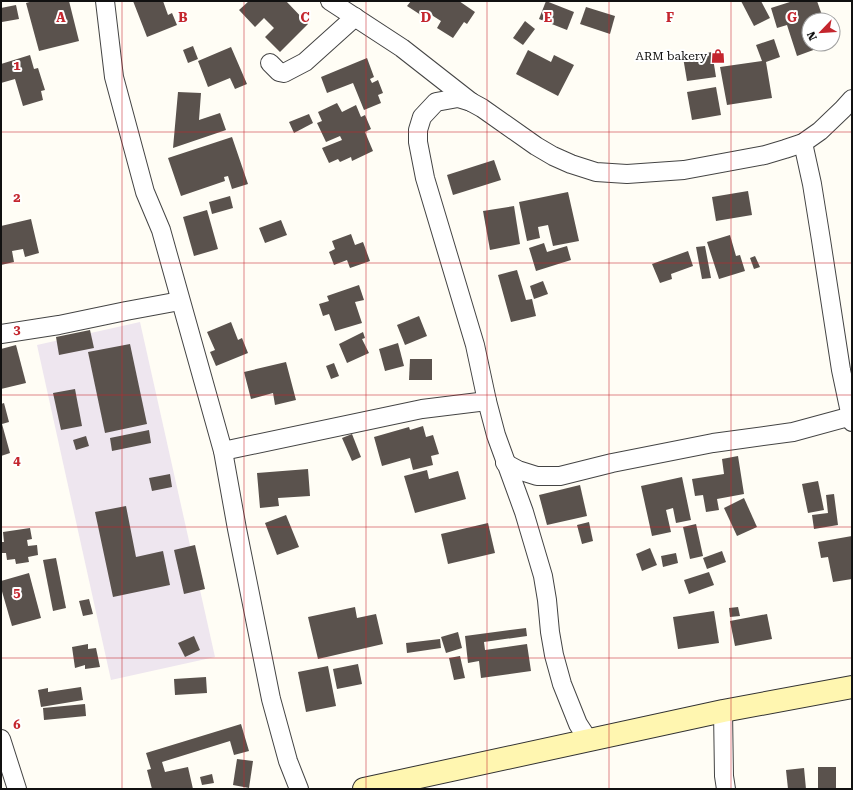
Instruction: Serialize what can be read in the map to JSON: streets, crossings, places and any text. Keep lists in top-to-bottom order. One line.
{"places":{"shop":["ARM bakery"]},"north":"bottom left","grid":{"columns":["A","B","C","D","E","F","G"],"rows":["1","2","3","4","5","6"]}}
